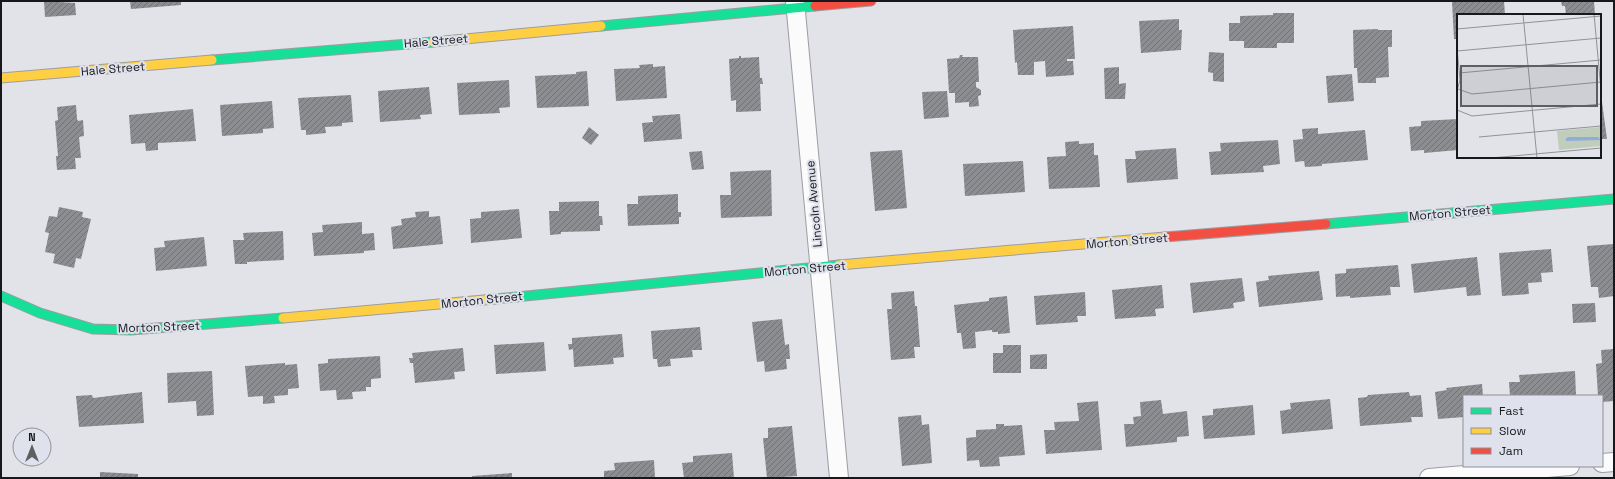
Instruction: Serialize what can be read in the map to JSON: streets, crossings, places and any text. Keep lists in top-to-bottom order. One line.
{"streets":{"street":["Hale Street","Lincoln Avenue","Morton Street"]},"crossings":[["Hale Street","Lincoln Avenue"],["Lincoln Avenue","Morton Street"]],"legend":["Fast","Slow","Jam"],"north":"top"}
